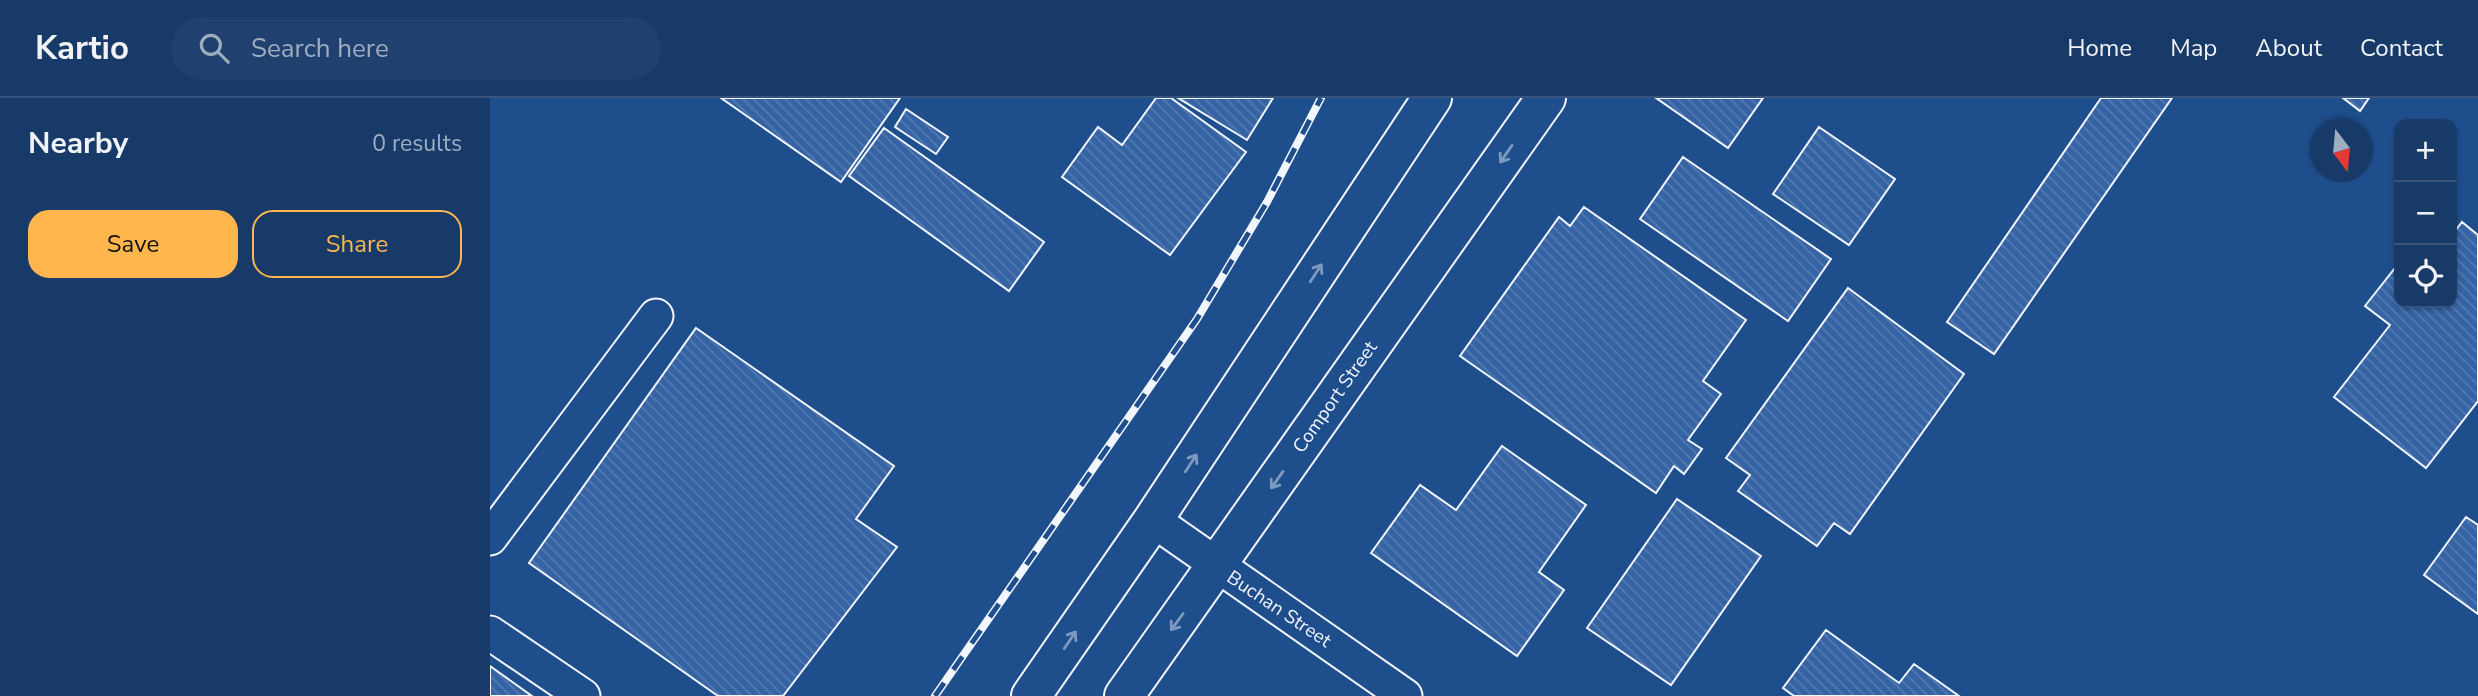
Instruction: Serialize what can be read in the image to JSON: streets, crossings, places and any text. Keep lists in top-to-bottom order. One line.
{"streets":{"highway":["Comport Street"],"street":["Buchan Street"]},"crossings":[["Comport Street","Buchan Street"]],"north":"bottom","page":{"header":"Kartio","search":"Search here","nav":["Home","Map","About","Contact"],"heading":["Nearby","0 results"],"map_buttons":["+","−"],"buttons":["Save","Share"]}}
